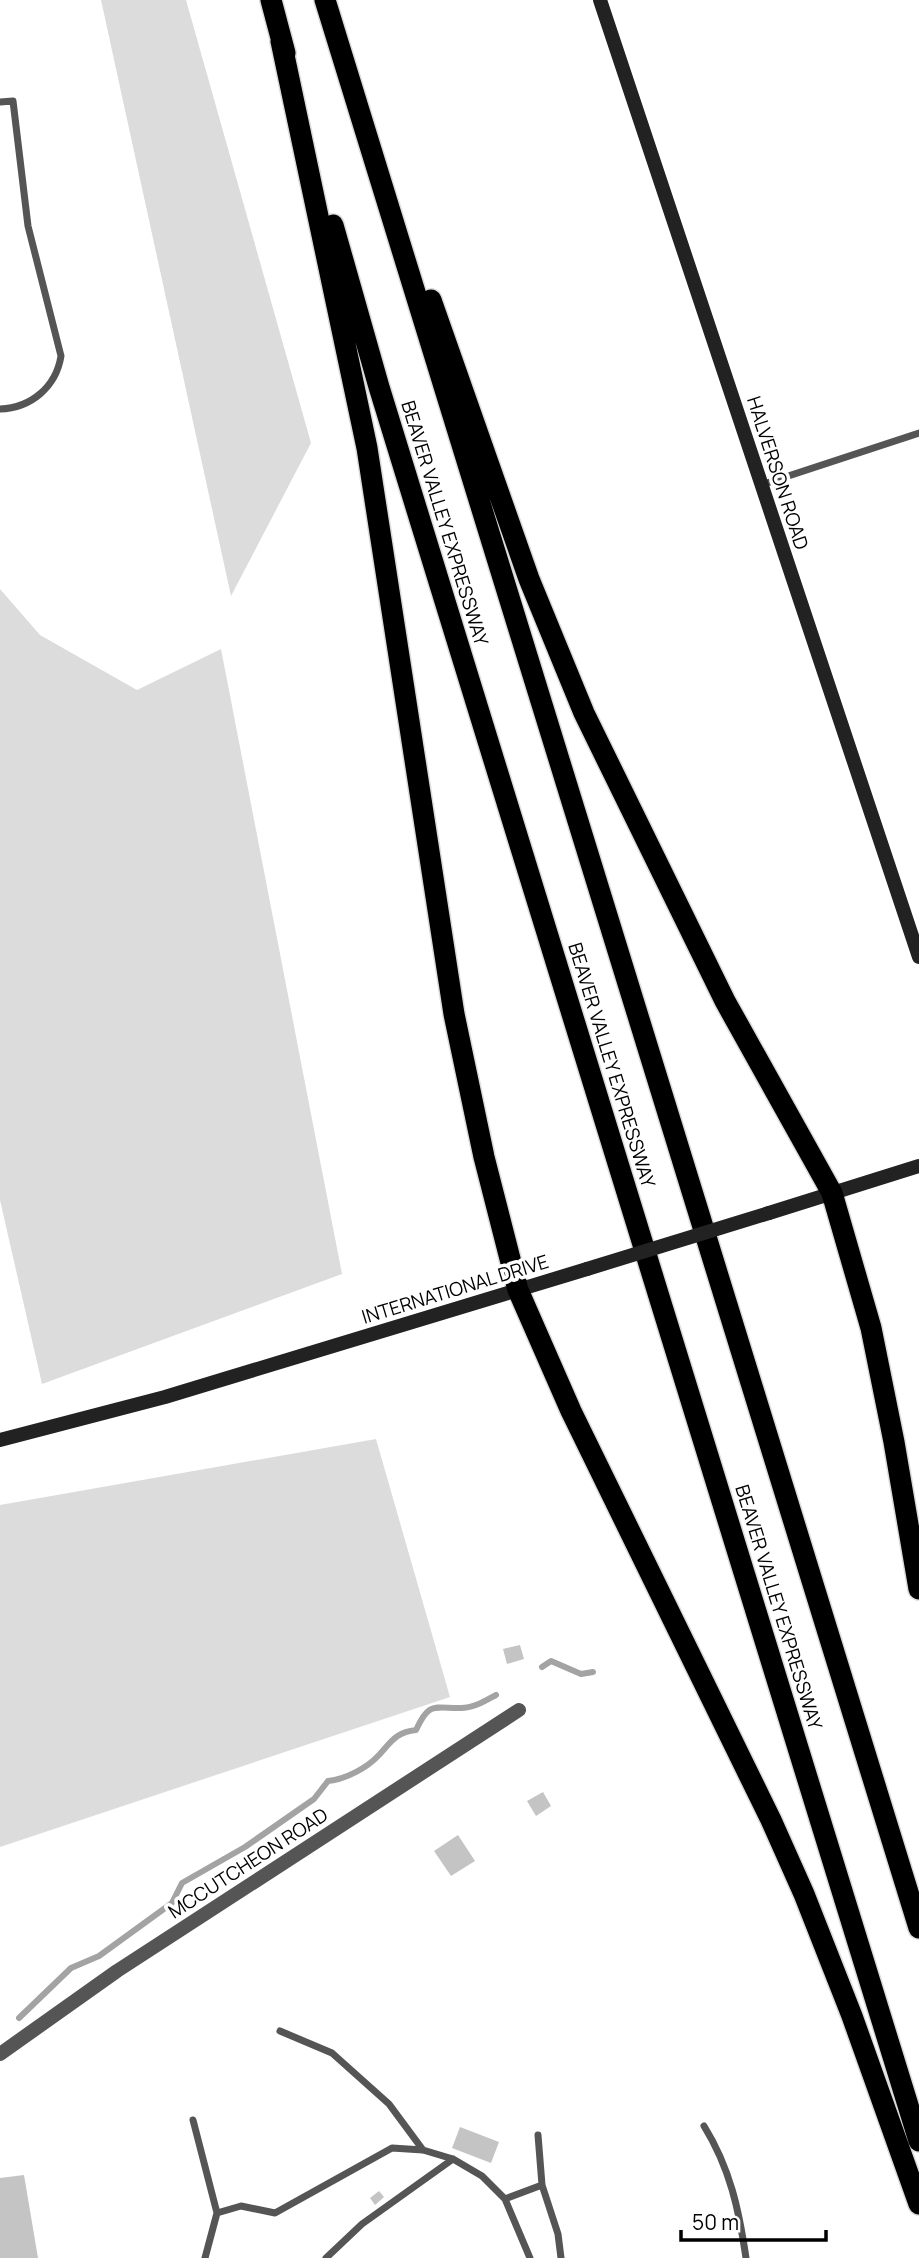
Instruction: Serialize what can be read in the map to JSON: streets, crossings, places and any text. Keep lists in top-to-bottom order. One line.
{"streets":{"highway":["BEAVER VALLEY EXPRESSWAY"],"street":["HALVERSON ROAD","INTERNATIONAL DRIVE","MCCUTCHEON ROAD"]},"scale_bar":"50 m"}
